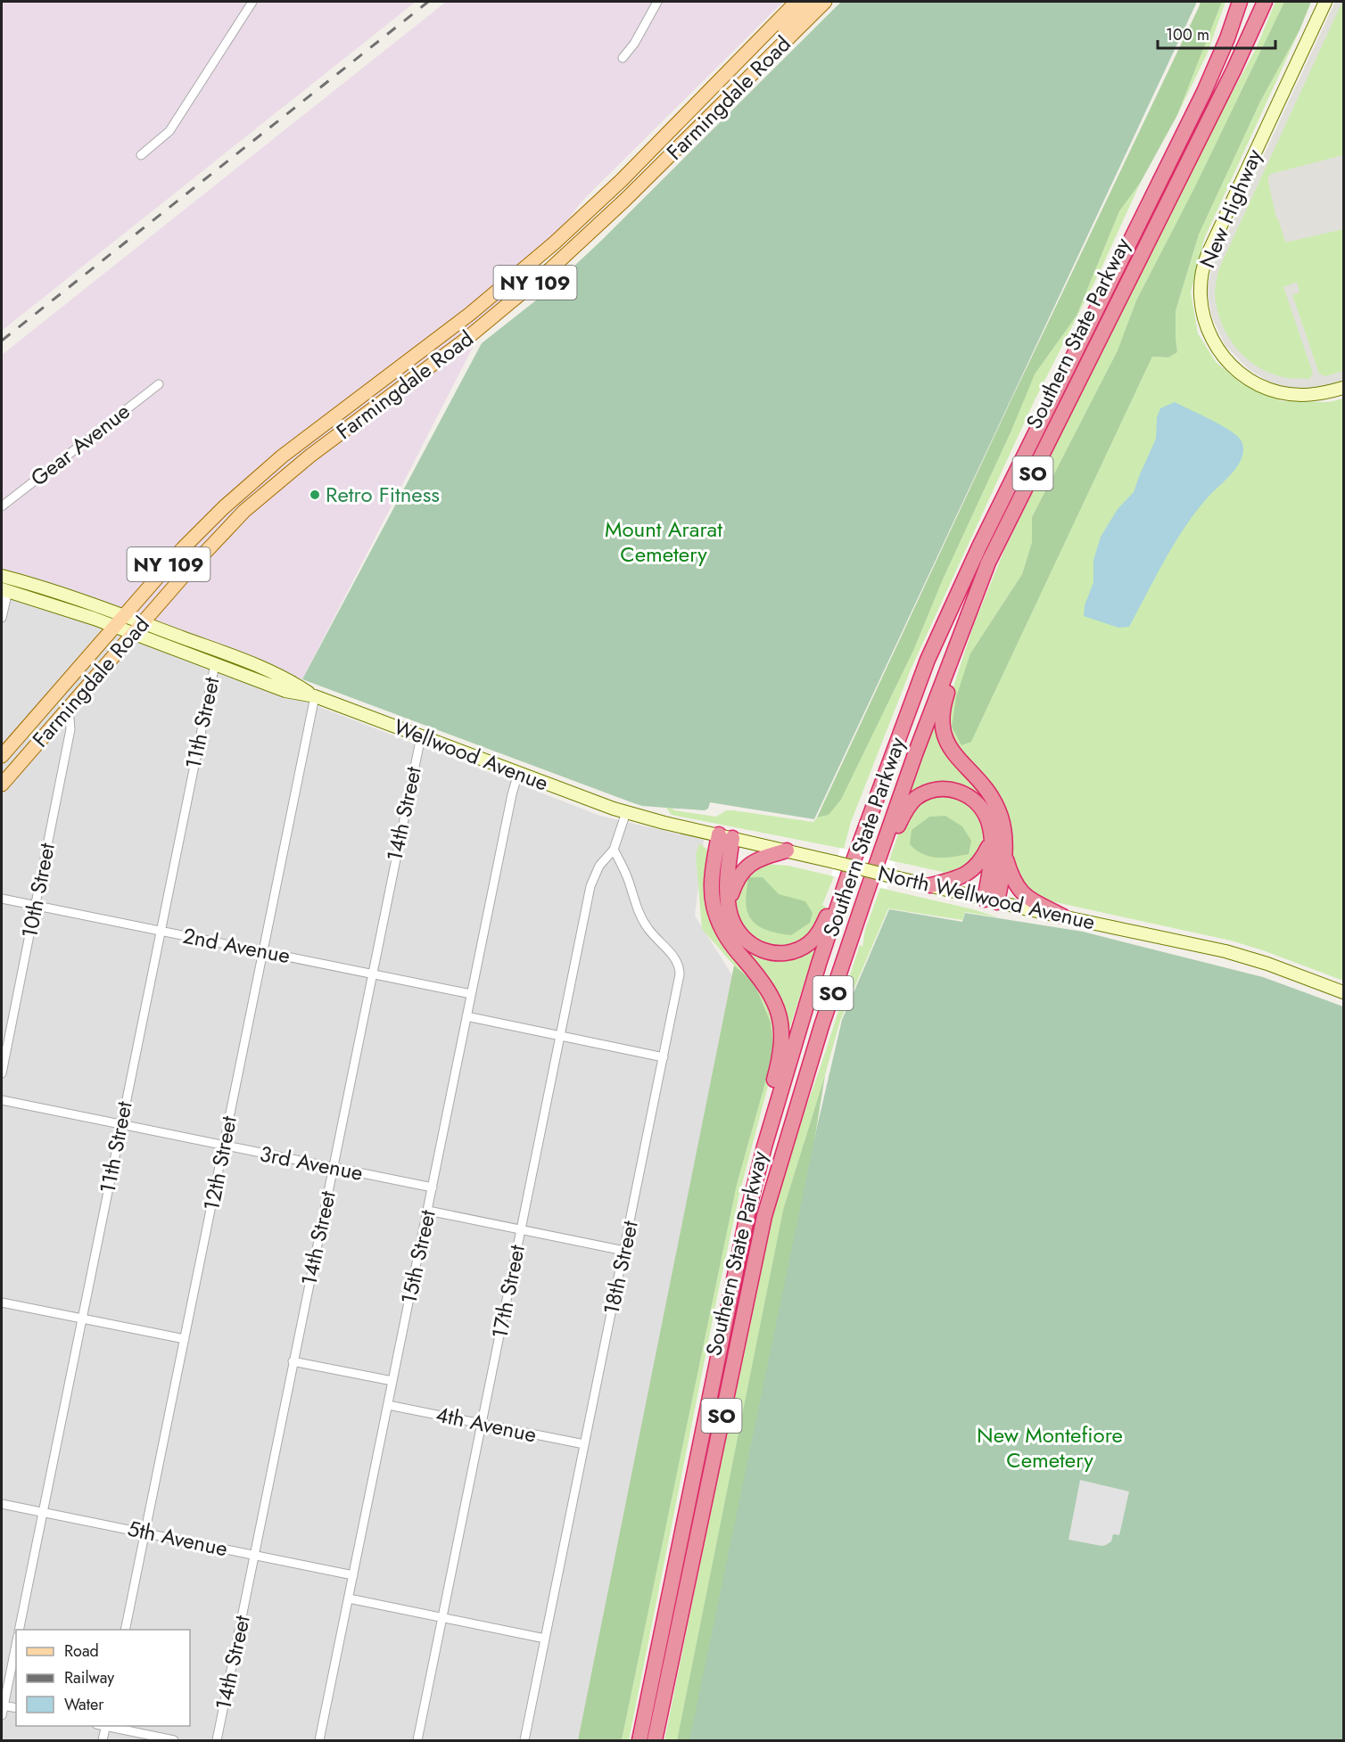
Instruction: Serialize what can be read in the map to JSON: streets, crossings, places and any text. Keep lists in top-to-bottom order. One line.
{"streets":{"highway":["Southern State Parkway","SO"],"main road":["Farmingdale Road","New Highway","NY 109","Wellwood Avenue","North Wellwood Avenue"],"street":["Gear Avenue","11th Street","14th Street","10th Street","2nd Avenue","12th Street","3rd Avenue","15th Street","18th Street","17th Street","4th Avenue","5th Avenue"]},"crossings":[["Farmingdale Road","10th Street"],["11th Street","2nd Avenue"],["11th Street","3rd Avenue"],["11th Street","5th Avenue"],["Wellwood Avenue","14th Street"],["Wellwood Avenue","North Wellwood Avenue"],["Wellwood Avenue","12th Street"],["Wellwood Avenue","15th Street"],["14th Street","2nd Avenue"],["14th Street","3rd Avenue"],["14th Street","5th Avenue"],["10th Street","2nd Avenue"],["2nd Avenue","12th Street"],["2nd Avenue","15th Street"],["12th Street","3rd Avenue"],["12th Street","5th Avenue"],["3rd Avenue","15th Street"],["15th Street","4th Avenue"],["15th Street","5th Avenue"],["18th Street","17th Street"],["18th Street","4th Avenue"],["17th Street","4th Avenue"]],"parks":["Mount Ararat Cemetery","New Montefiore Cemetery"],"places":["Retro Fitness"],"legend":["Road","Railway","Water"],"scale_bar":"100 m"}
